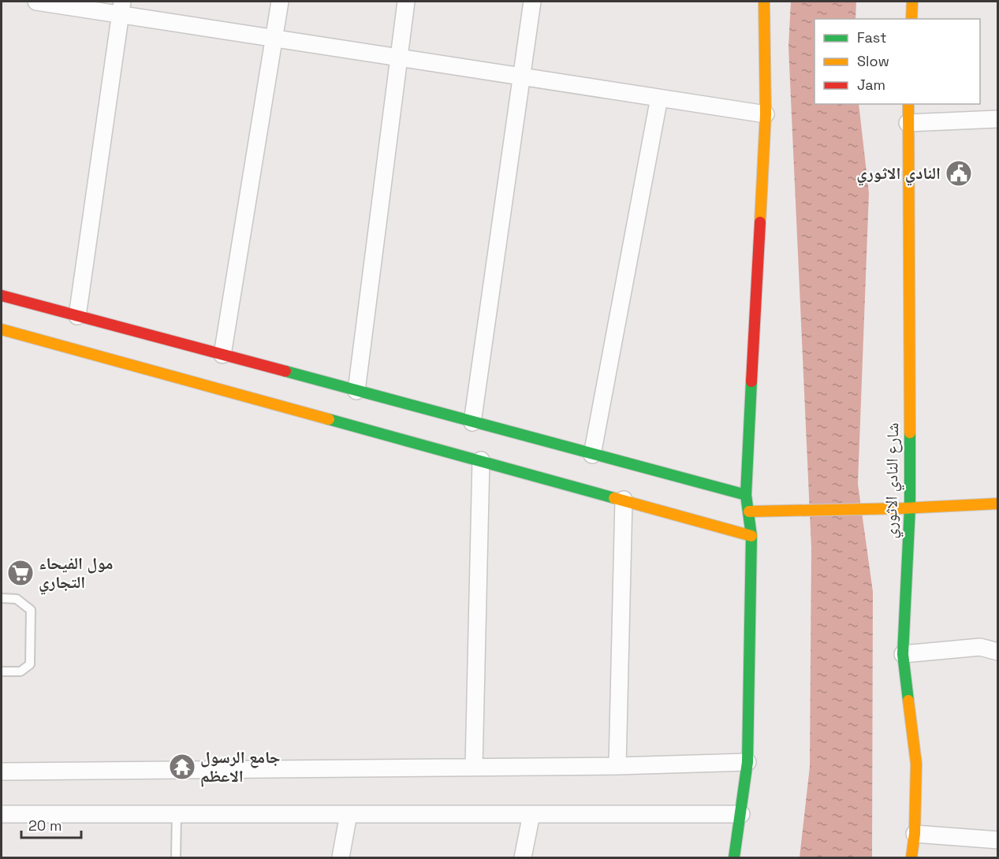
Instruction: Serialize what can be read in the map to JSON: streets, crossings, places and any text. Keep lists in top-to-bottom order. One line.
{"streets":{"street":["شارع النادي الاثوري"]},"places":{"public building":["النادي الاثوري"],"supermarket":["مول الفيحاء التجاري"],"temple":["جامع الرسول الاعظم"]},"legend":["Fast","Slow","Jam"],"scale_bar":"20 m"}
